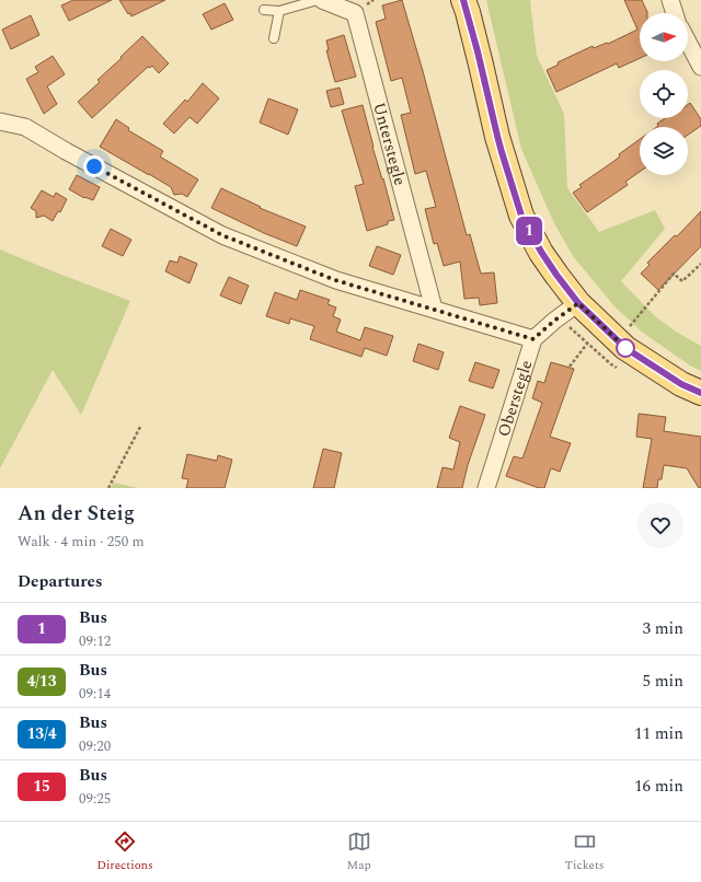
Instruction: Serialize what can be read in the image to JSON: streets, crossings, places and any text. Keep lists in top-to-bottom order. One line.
{"streets":{"street":["Unterstegle","Oberstegle"]},"lines":["bus line 1"],"north":"right","page":{"on_map":"1","heading":[["An der Steig","Walk · 4 min · 250 m"],"Departures"],"list":[{"mark":"1","name":"Bus","note":"09:12","value":"3 min"},{"mark":"4/13","name":"Bus","note":"09:14","value":"5 min"},{"mark":"13/4","name":"Bus","note":"09:20","value":"11 min"},{"mark":"15","name":"Bus","note":"09:25","value":"16 min"}],"tabs":["Directions","Map","Tickets"]}}
